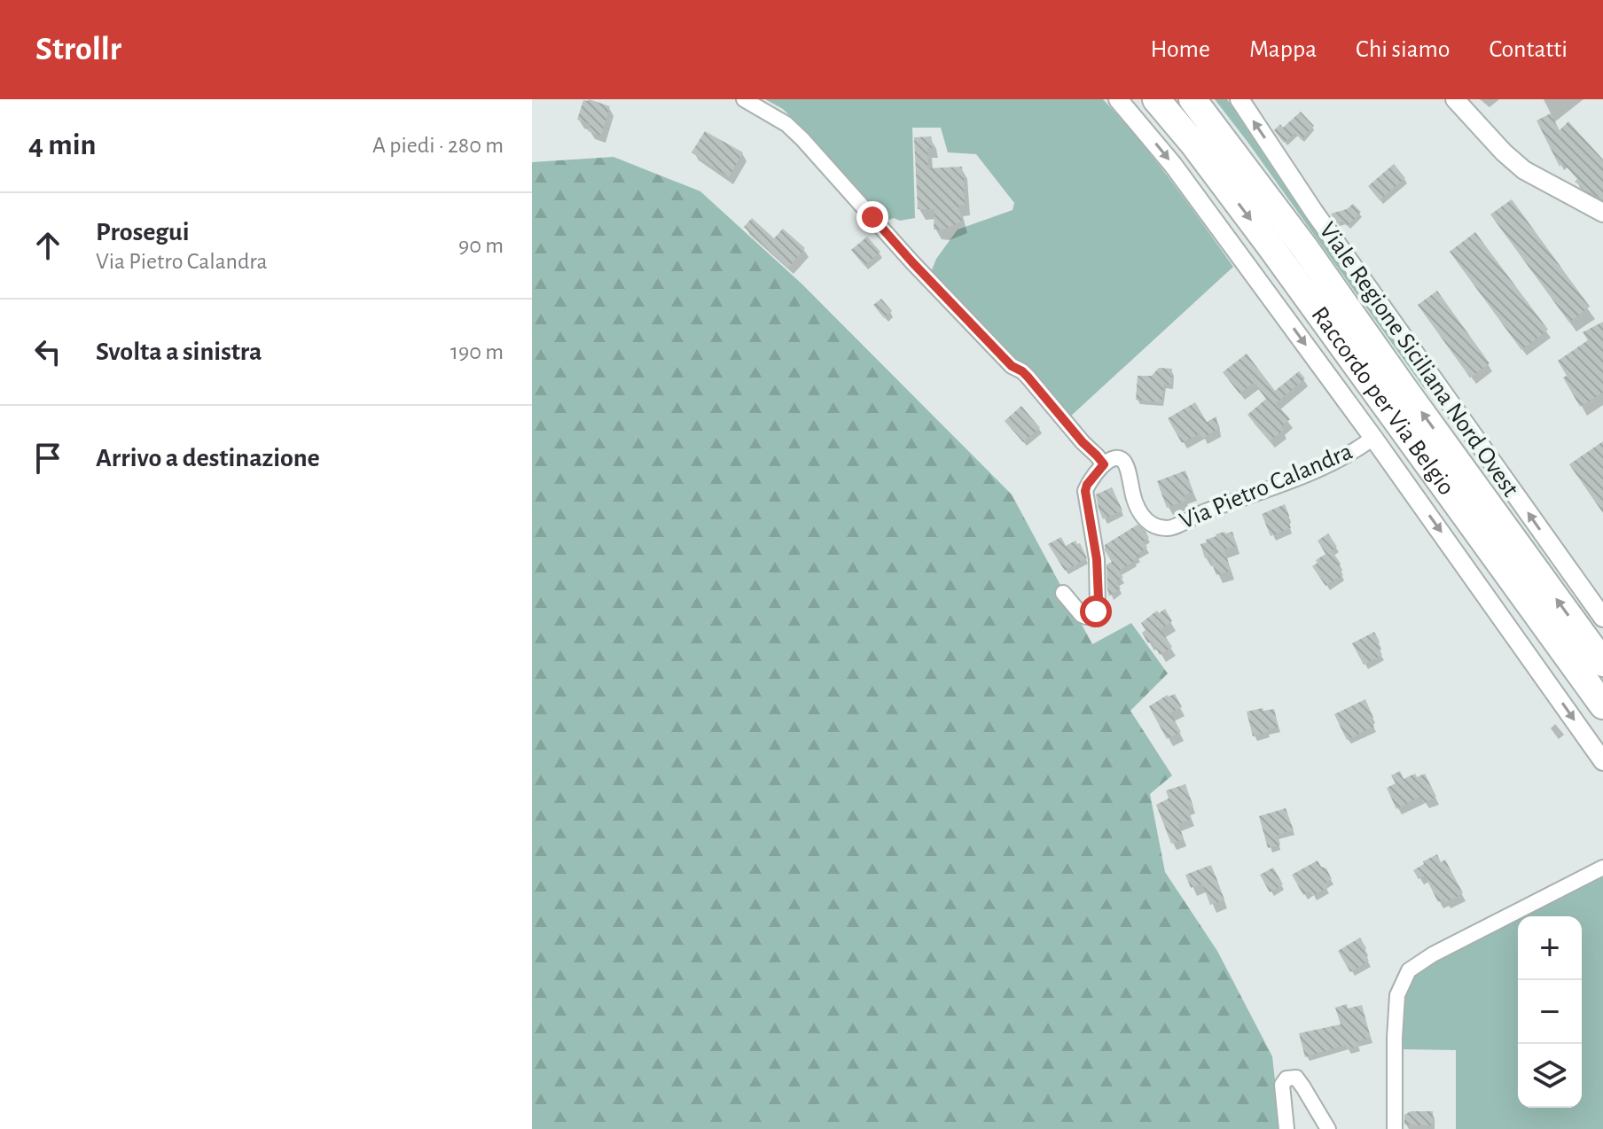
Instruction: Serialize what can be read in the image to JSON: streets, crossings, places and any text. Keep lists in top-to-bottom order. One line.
{"streets":{"highway":["Raccordo per Via Belgio"],"street":["Viale Regione Siciliana Nord Ovest","Via Pietro Calandra"]},"page":{"header":"Strollr","nav":["Home","Mappa","Chi siamo","Contatti"],"heading":["4 min","A piedi · 280 m"],"list":[["Prosegui","Via Pietro Calandra","90 m"],["Svolta a sinistra","190 m"],"Arrivo a destinazione"],"map_buttons":["+","−"]}}
